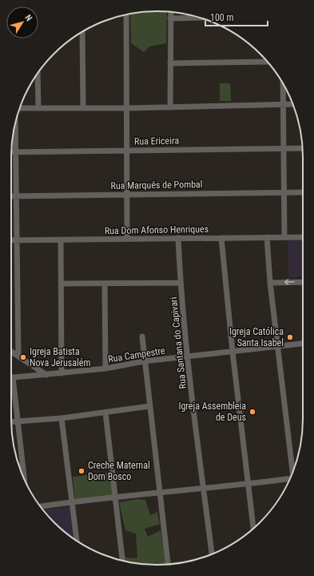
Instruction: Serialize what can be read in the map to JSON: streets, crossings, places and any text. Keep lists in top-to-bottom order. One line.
{"streets":{"street":["Rua Ericeira","Rua Marquês de Pombal","Rua Dom Afonso Henriques","Rua Santana do Capivari","Rua Campestre"]},"crossings":[["Rua Dom Afonso Henriques","Rua Santana do Capivari"],["Rua Santana do Capivari","Rua Campestre"]],"places":["Igreja Católica Santa Isabel","Igreja Batista Nova Jerusalém","Igreja Assembleia de Deus","Creche Maternal Dom Bosco"],"scale_bar":"100 m","north":"top right"}
